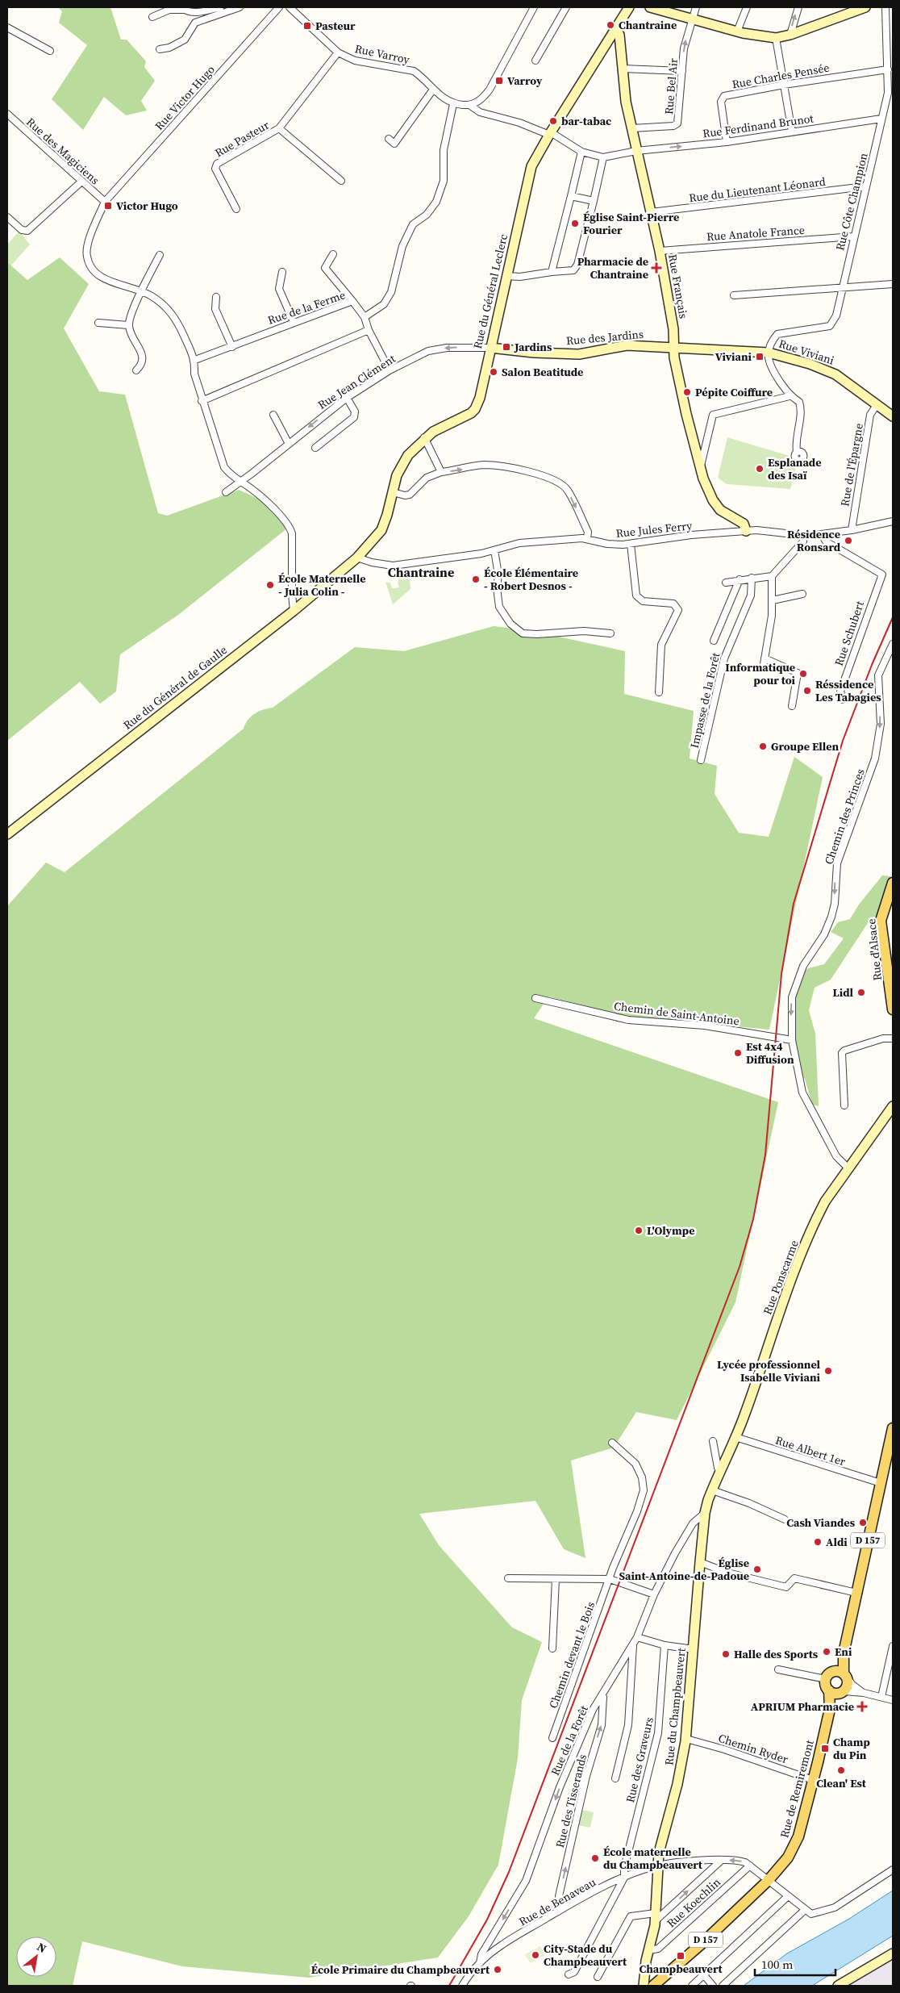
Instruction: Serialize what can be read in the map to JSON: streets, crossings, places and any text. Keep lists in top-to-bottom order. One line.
{"streets":{"main road":["Rue d'Alsace","D 157","Rue de Remiremont"],"street":["Rue Varroy","Rue Charles Pensée","Rue Bel Air","Rue Victor Hugo","Rue Ferdinand Brunot","Rue Pasteur","Rue des Magiciens","Rue du Lieutenant Léonard","Rue Côte Champion","Rue Anatole France","Rue Français","Rue du Général Leclerc","Rue de la Ferme","Rue des Jardins","Rue Viviani","Rue Jean Clément","Rue de l'Épargne","Rue Jules Ferry","Rue Schubert","Rue du Général de Gaulle","Impasse de la Forêt","Chemin des Princes","Chemin de Saint-Antoine","Rue Ponscarme","Rue Albert 1er","Chemin devant le Bois","Rue du Champbeauvert","Rue de la Forêt","Chemin Ryder","Rue des Graveurs","Rue des Tisserands","Rue de Benaveau","Rue Koechlin"]},"crossings":[["Rue Varroy","Rue Pasteur"],["Rue Charles Pensée","Rue Ferdinand Brunot"],["Rue Charles Pensée","Rue Côte Champion"],["Rue Bel Air","Rue Français"],["Rue Victor Hugo","Rue des Magiciens"],["Rue Ferdinand Brunot","Rue Côte Champion"],["Rue Ferdinand Brunot","Rue Français"],["Rue du Lieutenant Léonard","Rue Côte Champion"],["Rue du Lieutenant Léonard","Rue Français"],["Rue Côte Champion","Rue Anatole France"],["Rue Côte Champion","Rue Viviani"],["Rue Anatole France","Rue Français"],["Rue Français","Rue du Général Leclerc"],["Rue Français","Rue des Jardins"],["Rue Français","Rue Viviani"],["Rue Français","Rue Jules Ferry"],["Rue du Général Leclerc","Rue des Jardins"],["Rue du Général Leclerc","Rue Jean Clément"],["Rue du Général Leclerc","Rue Jules Ferry"],["Rue du Général Leclerc","Rue du Général de Gaulle"],["Rue de la Ferme","Rue Jean Clément"],["Rue des Jardins","Rue Viviani"],["Rue des Jardins","Rue Jean Clément"],["Rue Viviani","Rue de l'Épargne"],["Rue de l'Épargne","Rue Jules Ferry"],["Rue Jules Ferry","Rue du Général de Gaulle"],["Chemin des Princes","Chemin de Saint-Antoine"],["Chemin des Princes","Rue Ponscarme"],["Rue Ponscarme","Rue Albert 1er"],["Rue Ponscarme","Rue du Champbeauvert"],["Rue Albert 1er","D 157"],["D 157","Rue de Remiremont"],["Rue du Champbeauvert","Rue de la Forêt"],["Rue du Champbeauvert","Chemin Ryder"],["Rue du Champbeauvert","Rue de Benaveau"],["Rue du Champbeauvert","Rue Koechlin"],["Rue de la Forêt","Rue des Tisserands"],["Rue de la Forêt","Rue de Benaveau"],["Chemin Ryder","Rue de Remiremont"],["Rue des Graveurs","Rue de Benaveau"],["Rue de Remiremont","Rue de Benaveau"],["Rue des Tisserands","Rue de Benaveau"],["Rue de Benaveau","Rue Koechlin"]],"one_way":["Rue Jean Clément","Chemin des Princes","Rue de la Forêt"],"districts":["Chantraine"],"places":{"other":["Chantraine","bar-tabac","Église Saint-Pierre Fourier","Salon Beatitude","Pépite Coiffure","Esplanade des Isaï","Résidence Ronsard","École Élémentaire - Robert Desnos -","École Maternelle - Julia Colin -","Informatique pour toi","Réssidence Les Tabagies","Groupe Ellen","Lidl","Est 4x4 Diffusion","L'Olympe","Lycée professionnel Isabelle Viviani","Cash Viandes","Aldi","Église Saint-Antoine-de-Padoue","Eni","Halle des Sports","Clean' Est","École maternelle du Champbeauvert","City-Stade du Champbeauvert","École Primaire du Champbeauvert"],"transit":["Pasteur","Varroy","Victor Hugo","Jardins","Viviani","Champ du Pin","Champbeauvert"],"health":["Pharmacie de Chantraine","APRIUM Pharmacie"]},"scale_bar":"100 m","north":"top right"}
